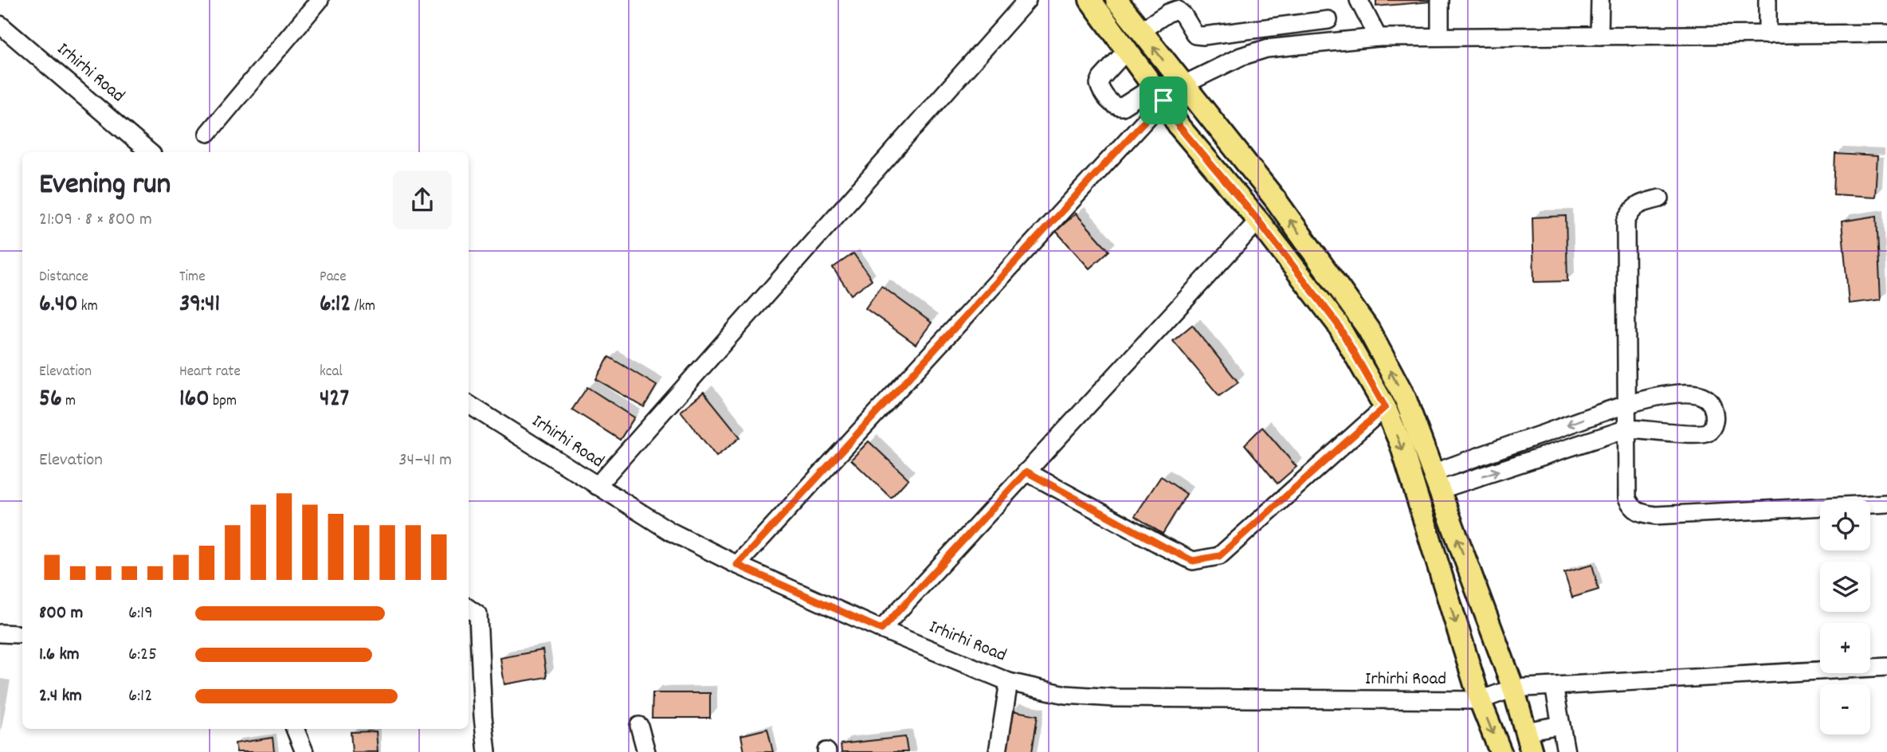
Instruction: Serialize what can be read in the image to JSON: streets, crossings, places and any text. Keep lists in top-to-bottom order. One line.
{"streets":{"street":["Irhirhi Road"]},"page":{"heading":["Evening run","21:09 · 8 × 800 m"],"stats":[["Distance","6.40 km"],["Time","39:41"],["Pace","6:12 /km"],["Elevation","56 m"],["Heart rate","160 bpm"],["kcal","427"]],"chart":["Elevation","34–41 m"],"map_buttons":["+","−"],"list":[{"name":"800 m","note":"6:19"},{"name":"1.6 km","note":"6:25"},{"name":"2.4 km","note":"6:12"}]}}
